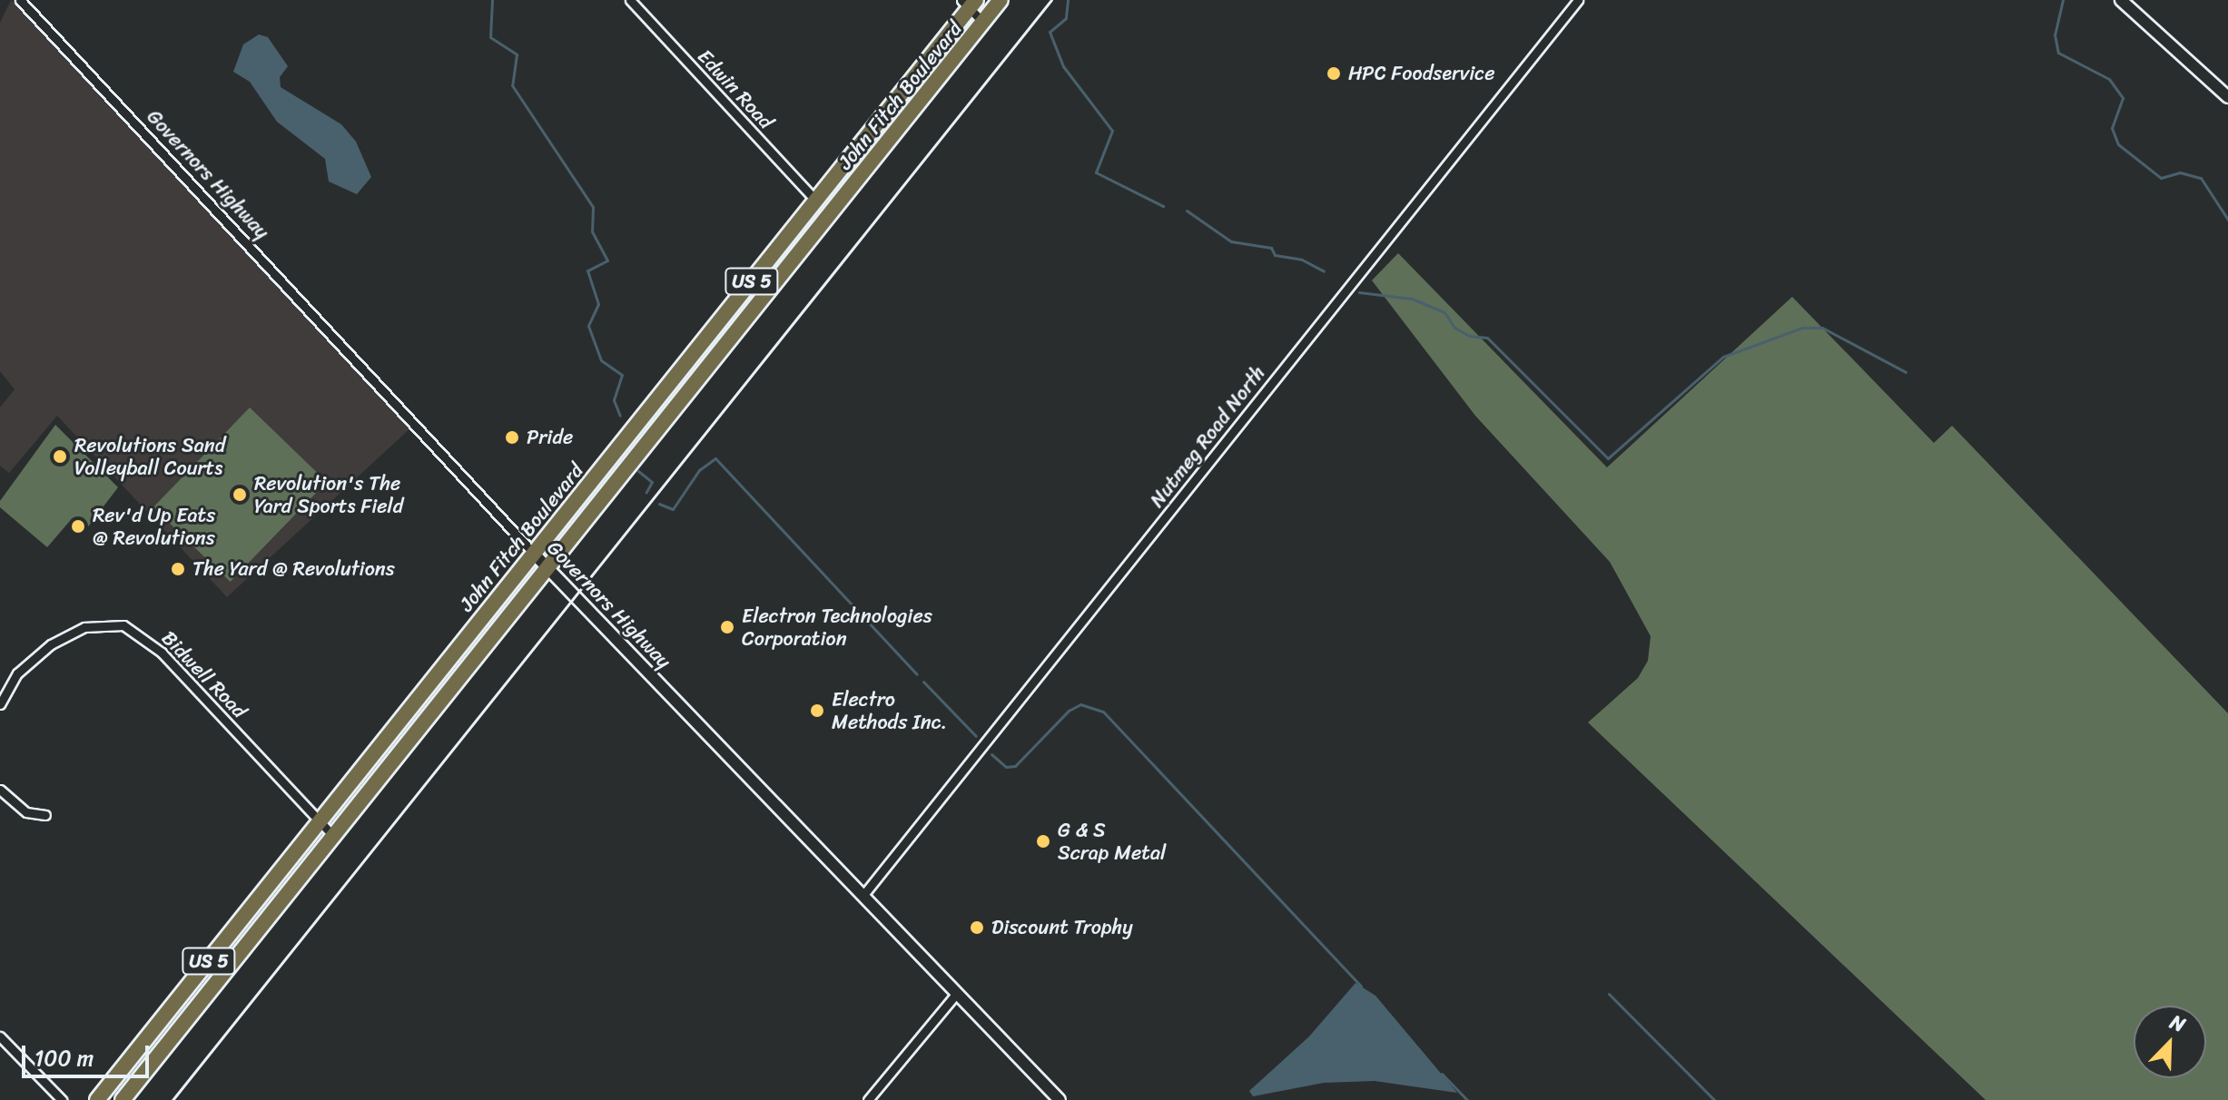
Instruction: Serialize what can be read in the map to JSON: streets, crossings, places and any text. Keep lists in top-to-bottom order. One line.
{"streets":{"highway":["John Fitch Boulevard","US 5"],"street":["Edwin Road","Governors Highway","Nutmeg Road North","Bidwell Road"]},"crossings":[["Edwin Road","John Fitch Boulevard"],["John Fitch Boulevard","Governors Highway"],["John Fitch Boulevard","Bidwell Road"],["Governors Highway","Nutmeg Road North"]],"places":["HPC Foodservice","Pride","Revolutions Sand Volleyball Courts","Revolution's The Yard Sports Field","Rev'd Up Eats @ Revolutions","The Yard @ Revolutions","Electron Technologies Corporation","Electro Methods Inc.","G & S Scrap Metal","Discount Trophy"],"scale_bar":"100 m","north":"top right"}
